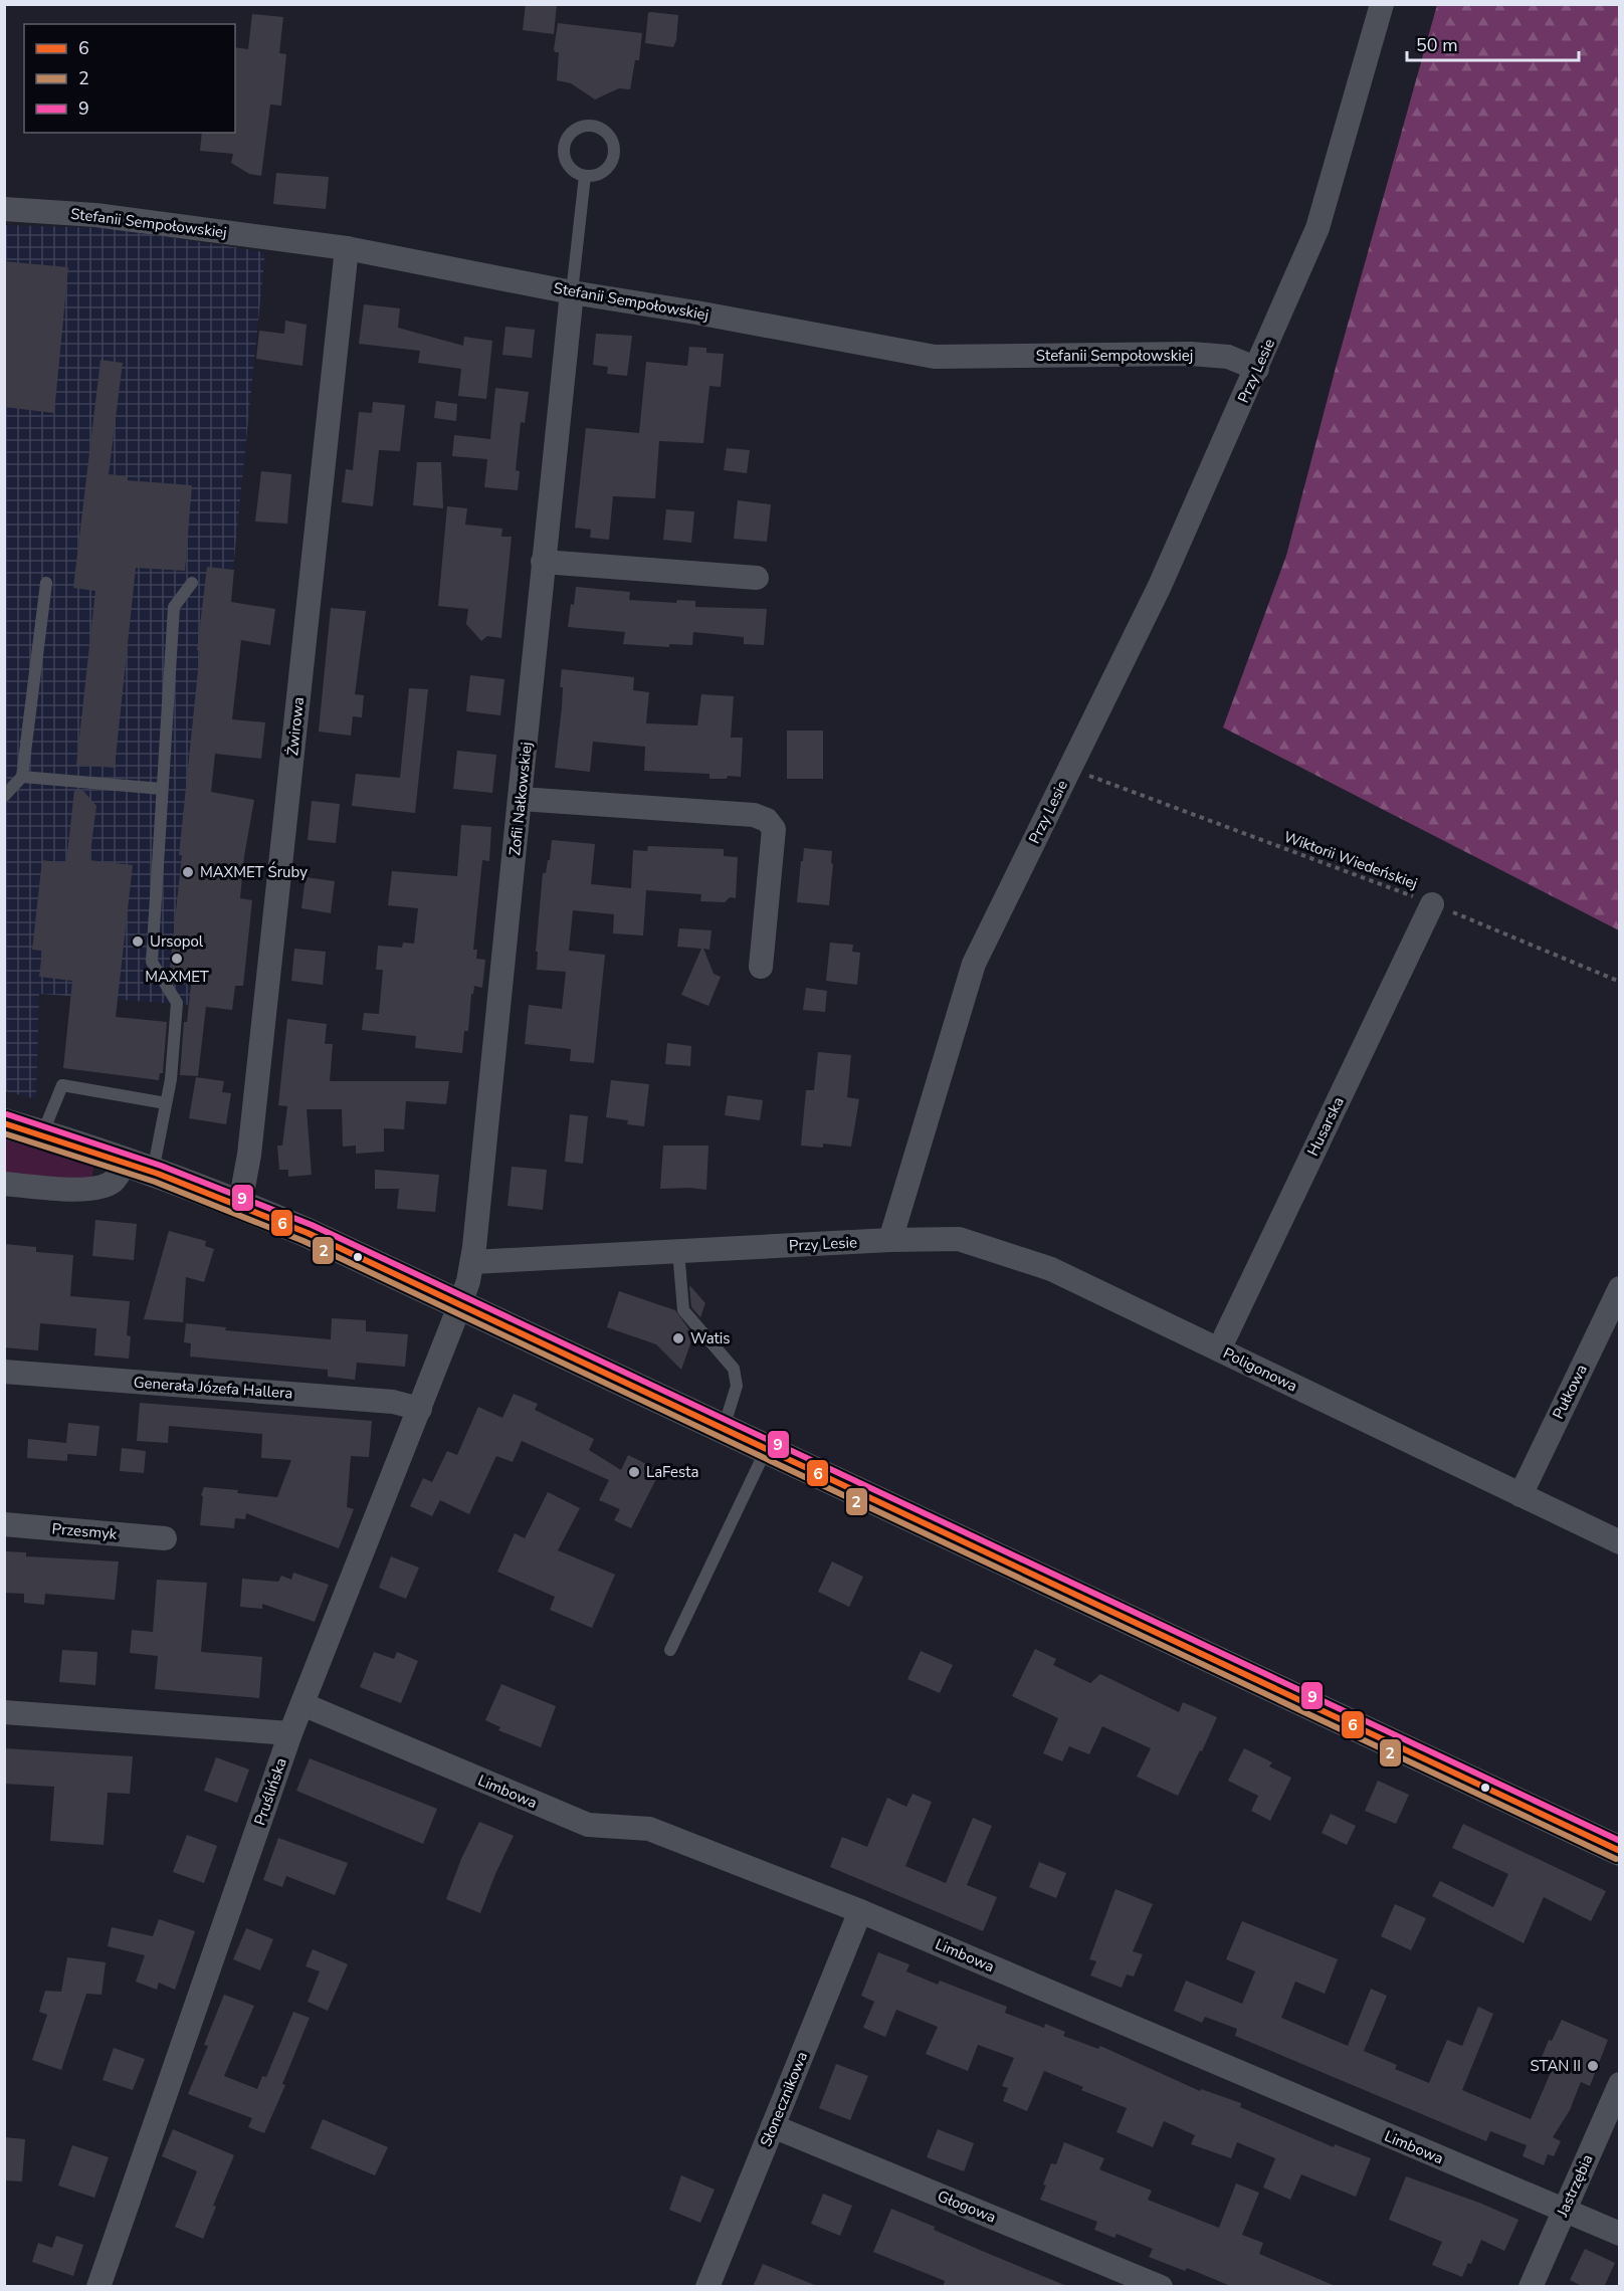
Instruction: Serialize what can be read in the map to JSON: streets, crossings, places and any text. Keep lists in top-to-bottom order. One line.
{"streets":{"street":["Stefanii Sempołowskiej","Przy Lesie","Żwirowa","Zofii Nałkowskiej","Husarska","Poligonowa","Generała Józefa Hallera","Pułkowa","Przesmyk","Pruślińska","Limbowa","Słonecznikowa","Jastrzębia","Głogowa"],"path":["Wiktorii Wiedeńskiej"]},"crossings":[["Stefanii Sempołowskiej","Przy Lesie"],["Stefanii Sempołowskiej","Żwirowa"],["Stefanii Sempołowskiej","Zofii Nałkowskiej"],["Przy Lesie","Zofii Nałkowskiej"],["Przy Lesie","Wiktorii Wiedeńskiej"],["Przy Lesie","Poligonowa"],["Zofii Nałkowskiej","Pruślińska"],["Wiktorii Wiedeńskiej","Husarska"],["Husarska","Poligonowa"],["Poligonowa","Pułkowa"],["Generała Józefa Hallera","Pruślińska"],["Pruślińska","Limbowa"],["Limbowa","Słonecznikowa"],["Limbowa","Jastrzębia"],["Słonecznikowa","Głogowa"]],"places":["MAXMET Śruby","Ursopol","MAXMET","Watis","LaFesta","STAN II"],"lines":["transit line 9","transit line 6","transit line 2"],"legend":["6","2","9"],"scale_bar":"50 m"}
